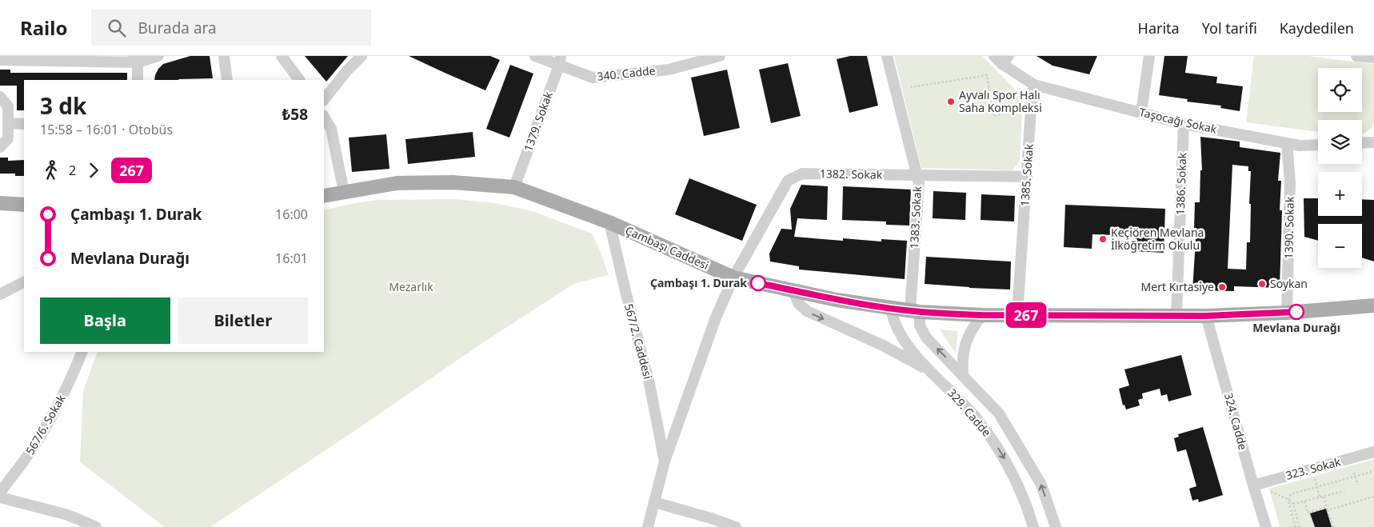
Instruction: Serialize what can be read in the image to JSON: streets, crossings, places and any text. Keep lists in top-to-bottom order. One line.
{"streets":{"main road":["Çambaşı Caddesi"],"street":["340. Cadde","Taşocağı Sokak","1379. Sokak","1382. Sokak","1385. Sokak","1386. Sokak","1383. Sokak","1390. Sokak","567/2. Caddesi","329. Cadde","324. Cadde","567/6. Sokak","323. Sokak"]},"crossings":[["340. Cadde","1379. Sokak"],["Taşocağı Sokak","1385. Sokak"],["Taşocağı Sokak","1386. Sokak"],["Taşocağı Sokak","1390. Sokak"],["1379. Sokak","Çambaşı Caddesi"],["1382. Sokak","1385. Sokak"],["1382. Sokak","1383. Sokak"],["1382. Sokak","Çambaşı Caddesi"],["1382. Sokak","567/2. Caddesi"],["1385. Sokak","Çambaşı Caddesi"],["1386. Sokak","Çambaşı Caddesi"],["1383. Sokak","Çambaşı Caddesi"],["1383. Sokak","329. Cadde"],["1390. Sokak","Çambaşı Caddesi"],["Çambaşı Caddesi","567/2. Caddesi"],["Çambaşı Caddesi","329. Cadde"],["Çambaşı Caddesi","324. Cadde"],["324. Cadde","323. Sokak"]],"parks":["Mezarlık"],"places":["Ayvalı Spor Halı Saha Kompleksi","Keçiören Mevlana İlköğretim Okulu","Çambaşı 1. Durak","Soykan","Mert Kırtasiye","Mevlana Durağı"],"lines":["bus line 267"],"page":{"header":"Railo","search":"Burada ara","nav":["Harita","Yol tarifi","Kaydedilen"],"on_map":"267","map_buttons":["+","−"],"heading":["3 dk","15:58 – 16:01 · Otobüs","₺58"],"legs":["2","267"],"list":[{"name":"Çambaşı 1. Durak","value":"16:00"},{"name":"Mevlana Durağı","value":"16:01"}],"buttons":["Başla","Biletler"]}}
